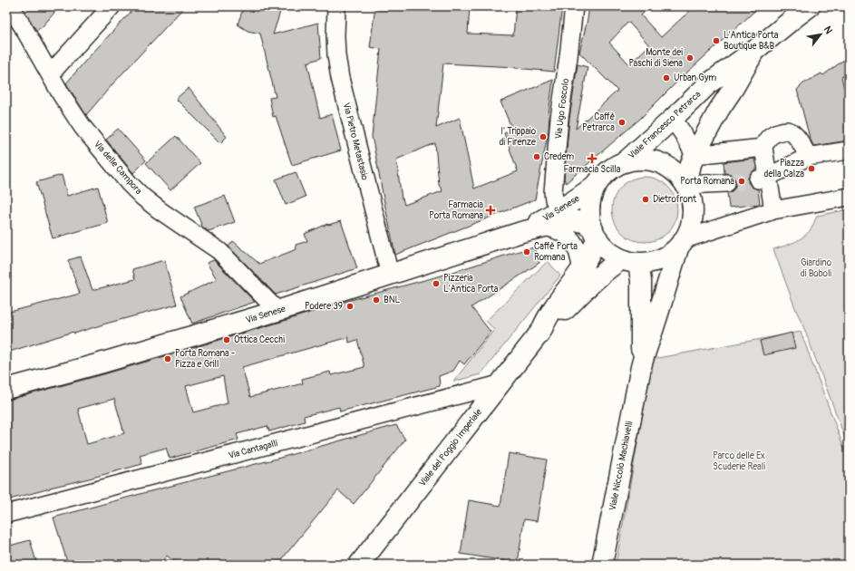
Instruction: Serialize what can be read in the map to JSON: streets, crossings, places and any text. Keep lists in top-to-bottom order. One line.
{"streets":{"main road":["Viale Francesco Petrarca","Via Senese","Viale del Poggio Imperiale","Viale Niccolò Machiavelli"],"street":["Via Ugo Foscolo","Via Pietro Metastasio","Via delle Campora","Via Cantagalli"]},"crossings":[["Via Ugo Foscolo","Via Senese"],["Viale Francesco Petrarca","Via Senese"],["Viale Francesco Petrarca","Viale del Poggio Imperiale"],["Viale Francesco Petrarca","Viale Niccolò Machiavelli"],["Via Pietro Metastasio","Via Senese"],["Via delle Campora","Via Senese"],["Via Senese","Viale del Poggio Imperiale"],["Via Senese","Viale Niccolò Machiavelli"],["Viale del Poggio Imperiale","Via Cantagalli"],["Viale del Poggio Imperiale","Viale Niccolò Machiavelli"]],"parks":["Giardino di Boboli","Parco delle Ex Scuderie Reali"],"places":{"other":["L'Antica Porta Boutique B&B","Monte dei Paschi di Siena","Urban Gym","Caffè Petrarca","I' Trippaio di Firenze","Credem","Piazza della Calza","Porta Romana","Dietrofront","Caffè Porta Romana","Pizzeria L'Antica Porta","BNL","Podere 39","Ottica Cecchi","Porta Romana - Pizza e Grill"],"health":["Farmacia Scilla","Farmacia Porta Romana"]},"north":"top right"}
